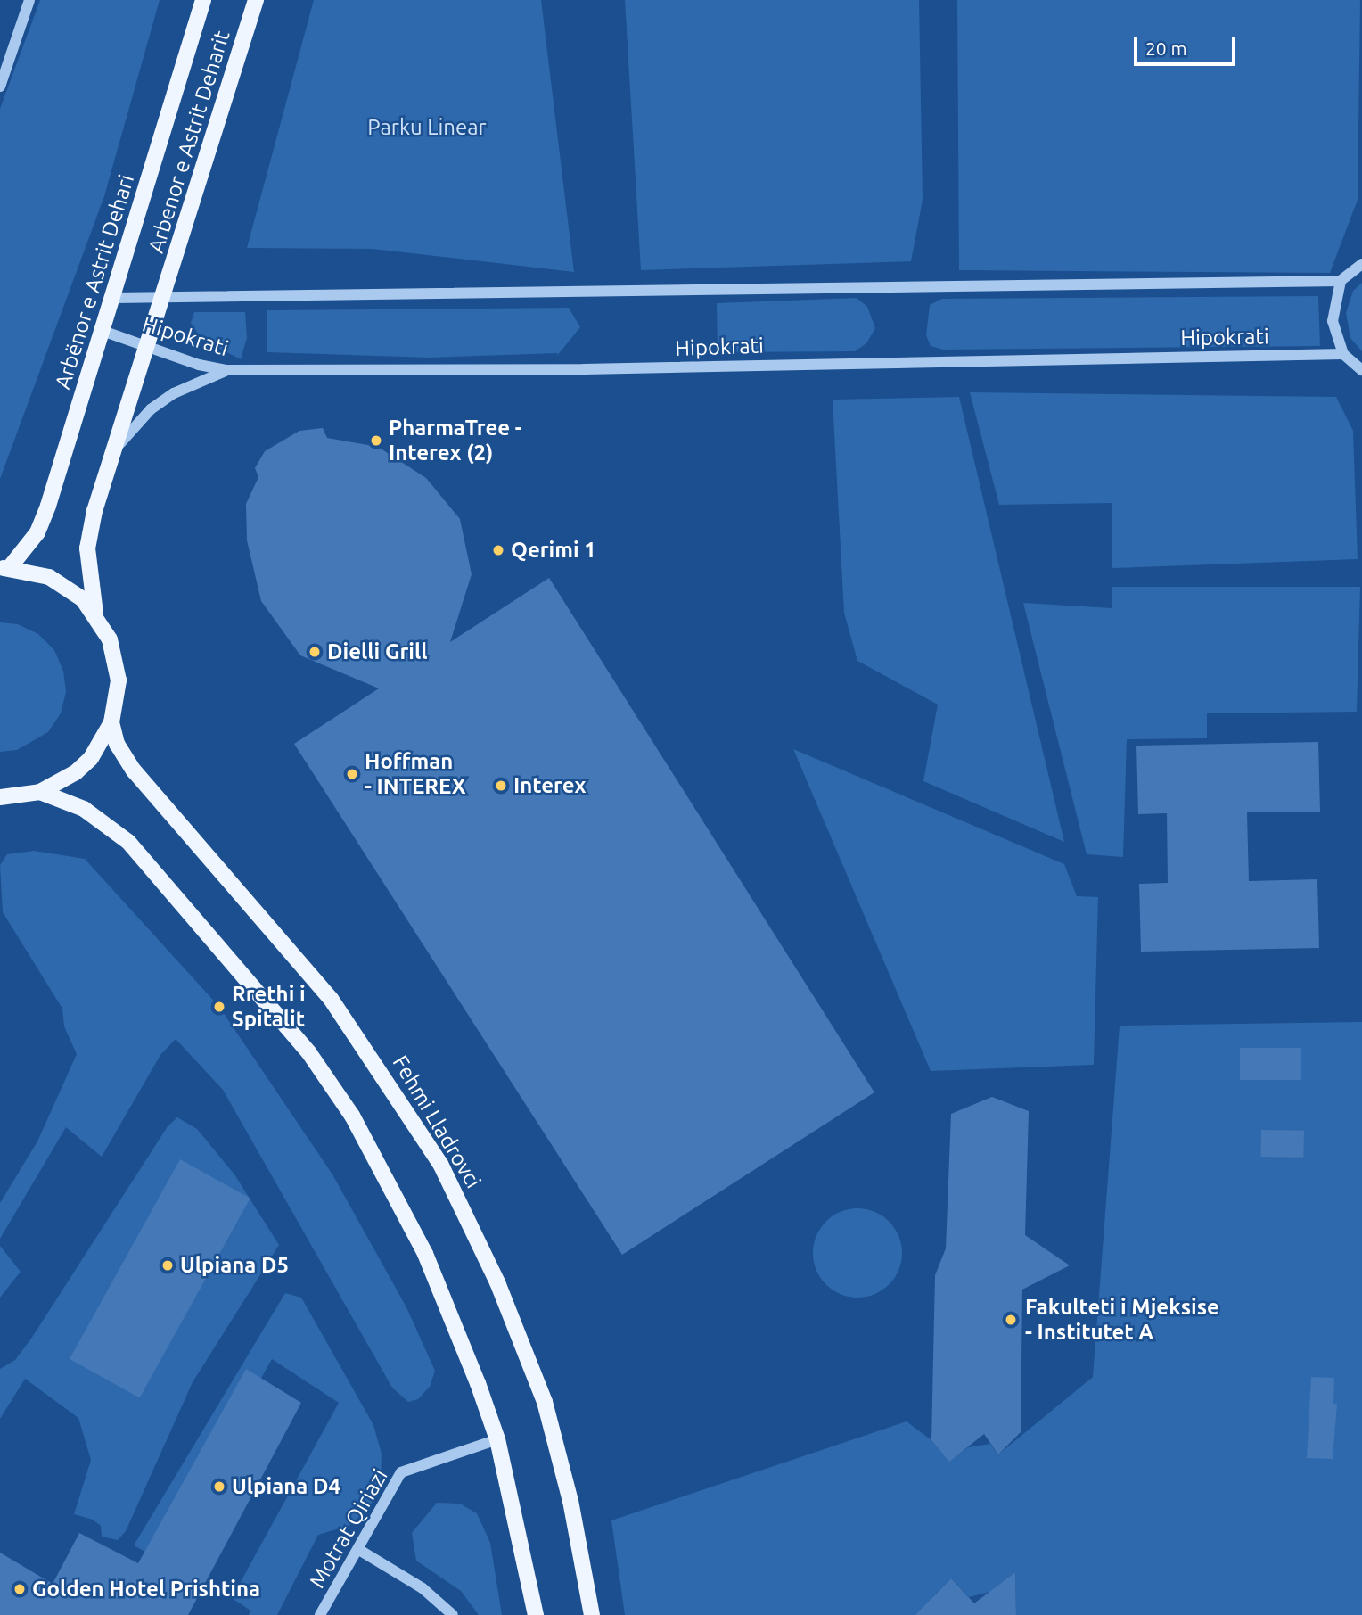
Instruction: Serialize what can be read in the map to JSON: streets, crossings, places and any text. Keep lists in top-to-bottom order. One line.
{"streets":{"main road":["Arbenor e Astrit Deharit","Arbënor e Astrit Dehari","Fehmi Lladrovci"],"street":["Hipokrati","Motrat Qiriazi"]},"crossings":[["Arbenor e Astrit Deharit","Hipokrati"],["Arbënor e Astrit Dehari","Hipokrati"]],"parks":["Parku Linear"],"places":["PharmaTree - Interex (2)","Qerimi 1","Dielli Grill","Hoffman - INTEREX","Interex","Rrethi i Spitalit","Ulpiana D5","Fakulteti i Mjeksise - Institutet A","Ulpiana D4","Golden Hotel Prishtina"],"scale_bar":"20 m"}
